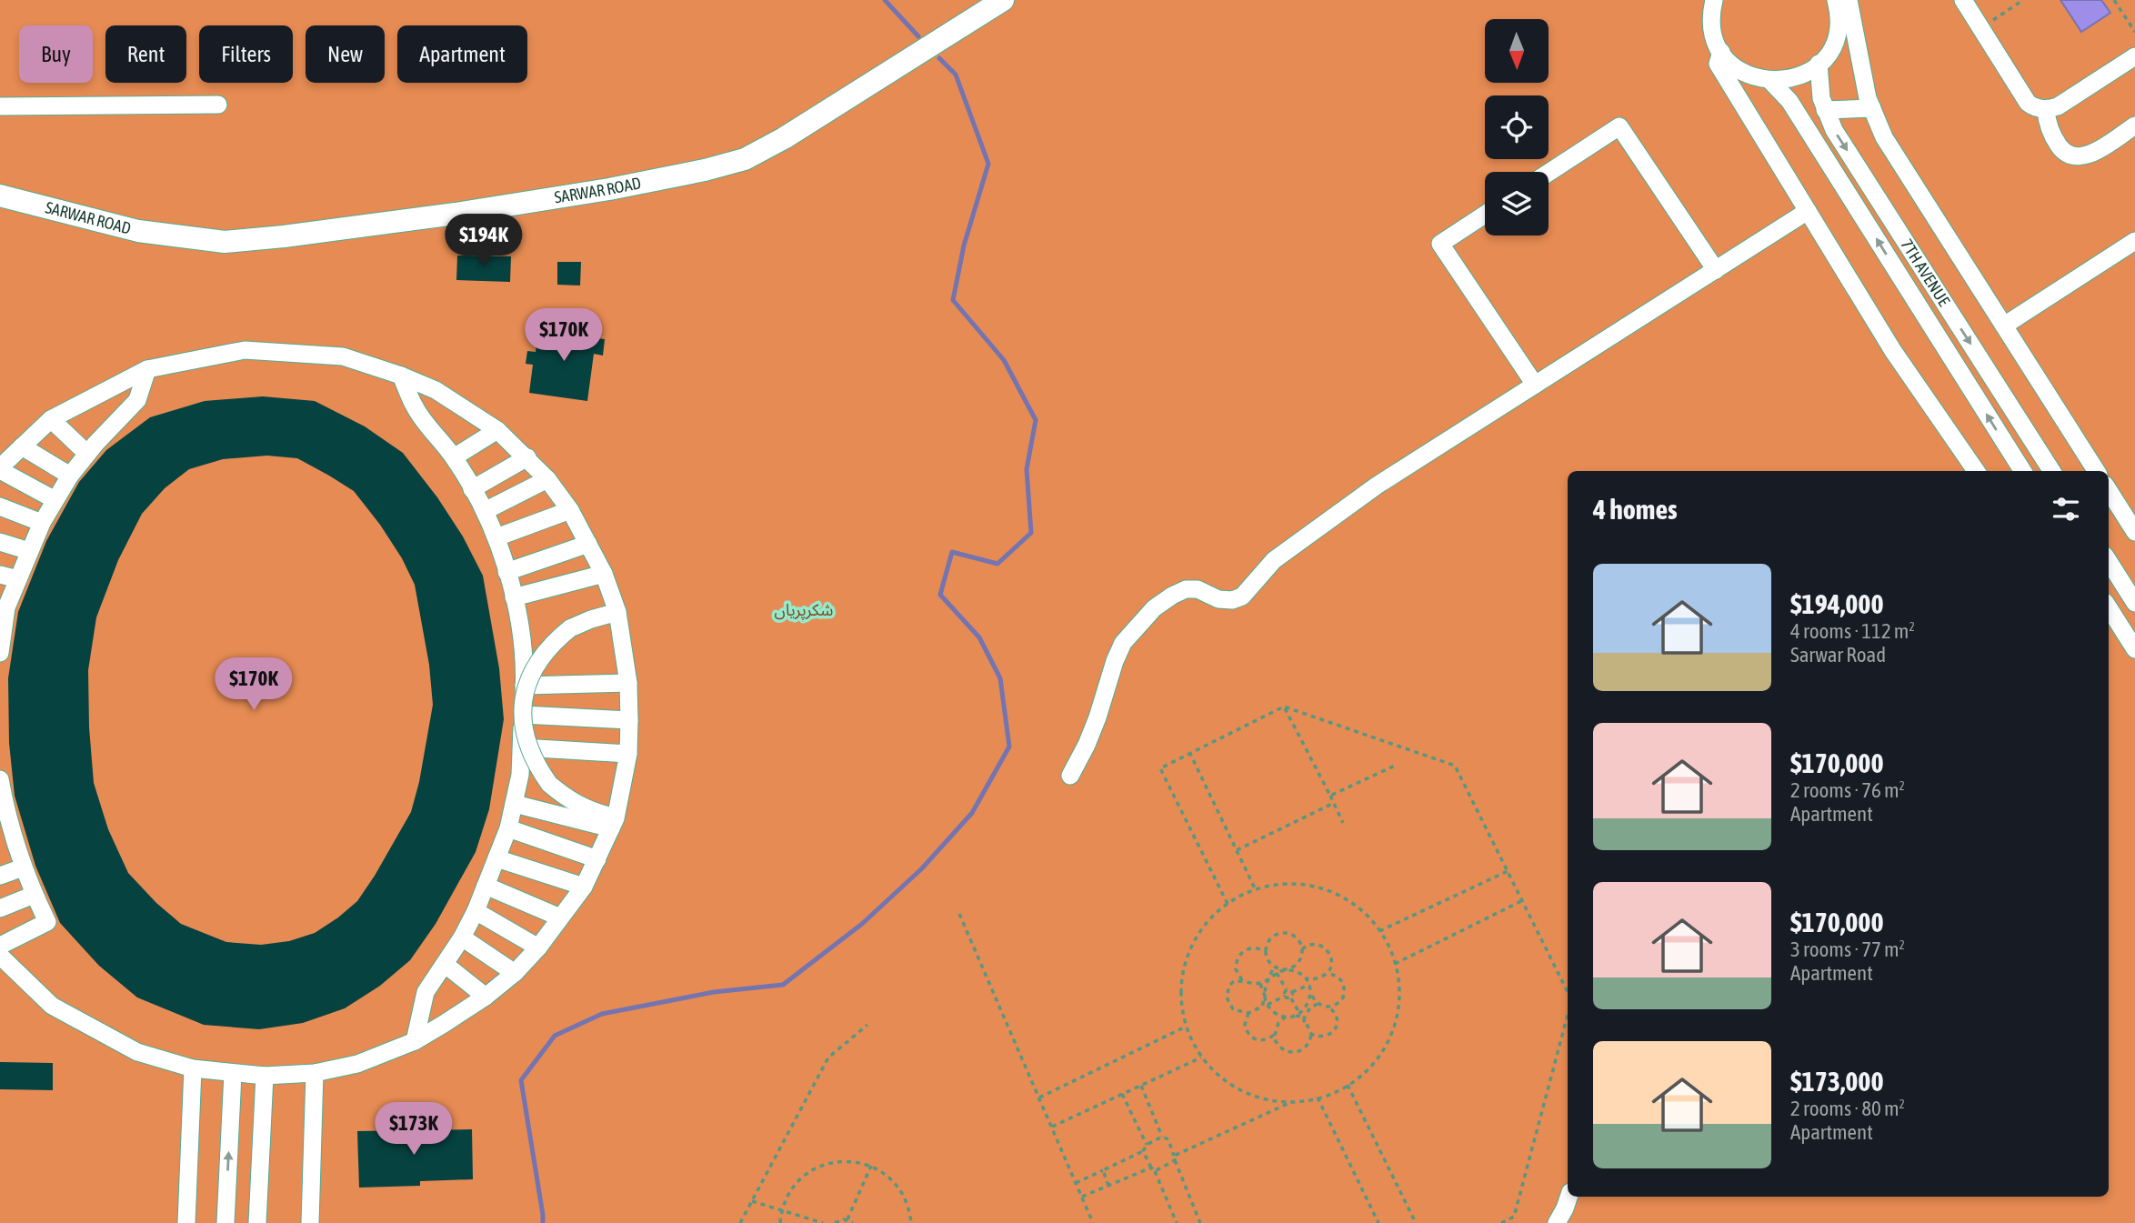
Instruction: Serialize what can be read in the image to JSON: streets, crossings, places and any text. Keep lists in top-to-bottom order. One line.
{"streets":{"main road":["SARWAR ROAD"],"street":["7TH AVENUE"]},"parks":["شکرپریاں"],"north":"bottom","page":{"chip":["Buy","Rent","Filters","New","Apartment"],"price":["$194K","$170K","$170K","$173K"],"heading":"4 homes","list":[{"name":"$194,000","note":"4 rooms · 112 m² · Sarwar Road"},{"name":"$170,000","note":"2 rooms · 76 m² · Apartment"},{"name":"$170,000","note":"3 rooms · 77 m² · Apartment"},{"name":"$173,000","note":"2 rooms · 80 m² · Apartment"}]}}
